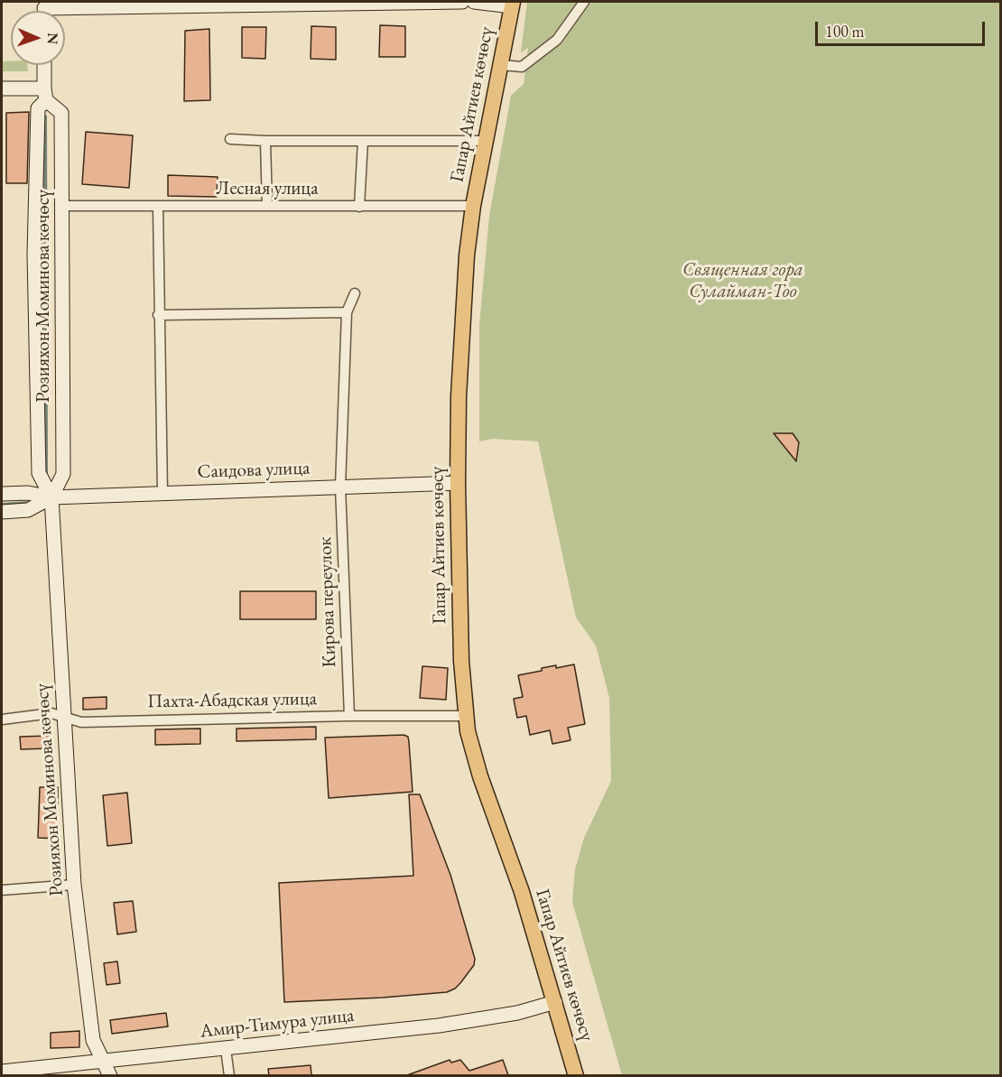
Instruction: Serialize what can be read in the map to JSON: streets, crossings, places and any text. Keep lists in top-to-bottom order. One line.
{"streets":{"main road":["Гапар Айтиев көчөсү"],"street":["Лесная улица","Розияхон Моминова көчөсү","Саидова улица","Кирова переулок","Пахта-Абадская улица","Амир-Тимура улица"]},"crossings":[["Гапар Айтиев көчөсү","Лесная улица"],["Гапар Айтиев көчөсү","Саидова улица"],["Гапар Айтиев көчөсү","Пахта-Абадская улица"],["Гапар Айтиев көчөсү","Амир-Тимура улица"],["Лесная улица","Розияхон Моминова көчөсү"],["Розияхон Моминова көчөсү","Саидова улица"],["Розияхон Моминова көчөсү","Пахта-Абадская улица"],["Розияхон Моминова көчөсү","Амир-Тимура улица"],["Саидова улица","Кирова переулок"],["Кирова переулок","Пахта-Абадская улица"]],"parks":["Священная гора Сулайман-Тоо"],"scale_bar":"100 m","north":"right"}
